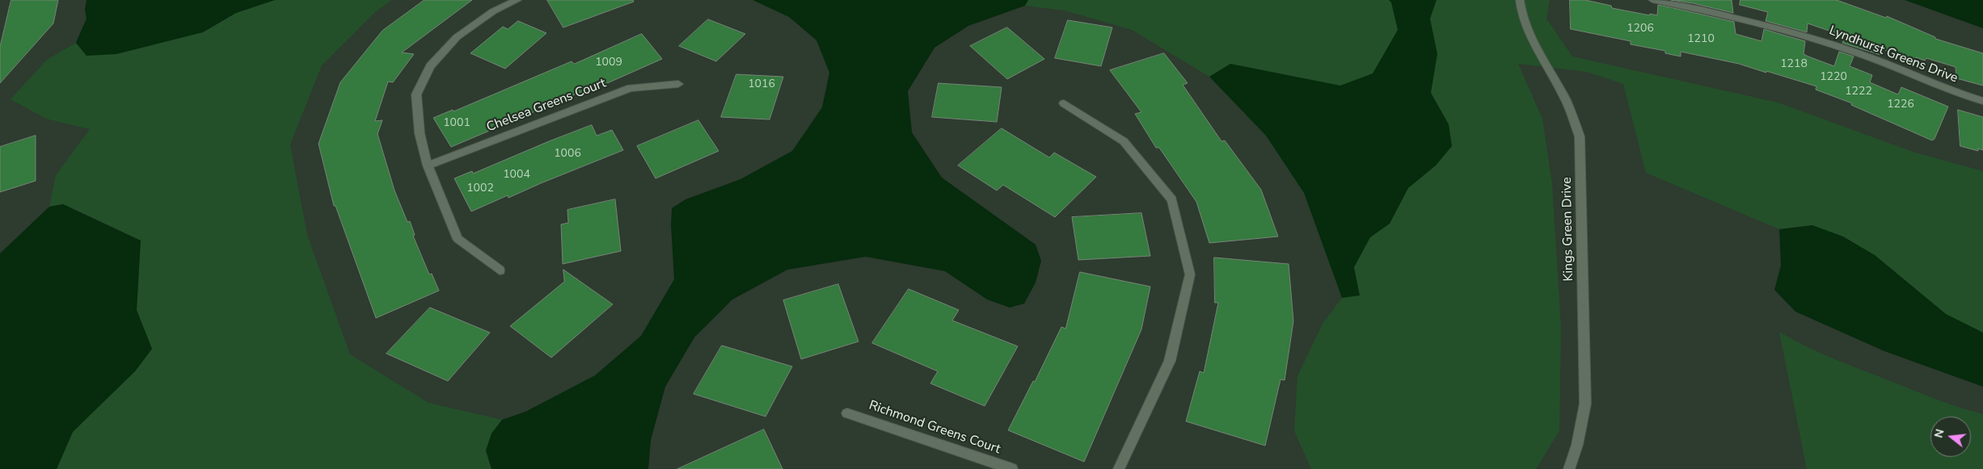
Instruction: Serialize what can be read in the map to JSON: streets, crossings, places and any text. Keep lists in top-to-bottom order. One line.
{"streets":{"street":["Lyndhurst Greens Drive","Chelsea Greens Court","Kings Green Drive","Richmond Greens Court"]},"house_numbers":["1206","1210","1009","1218","1220","1016","1222","1226","1001","1006","1004","1002"],"north":"left"}
